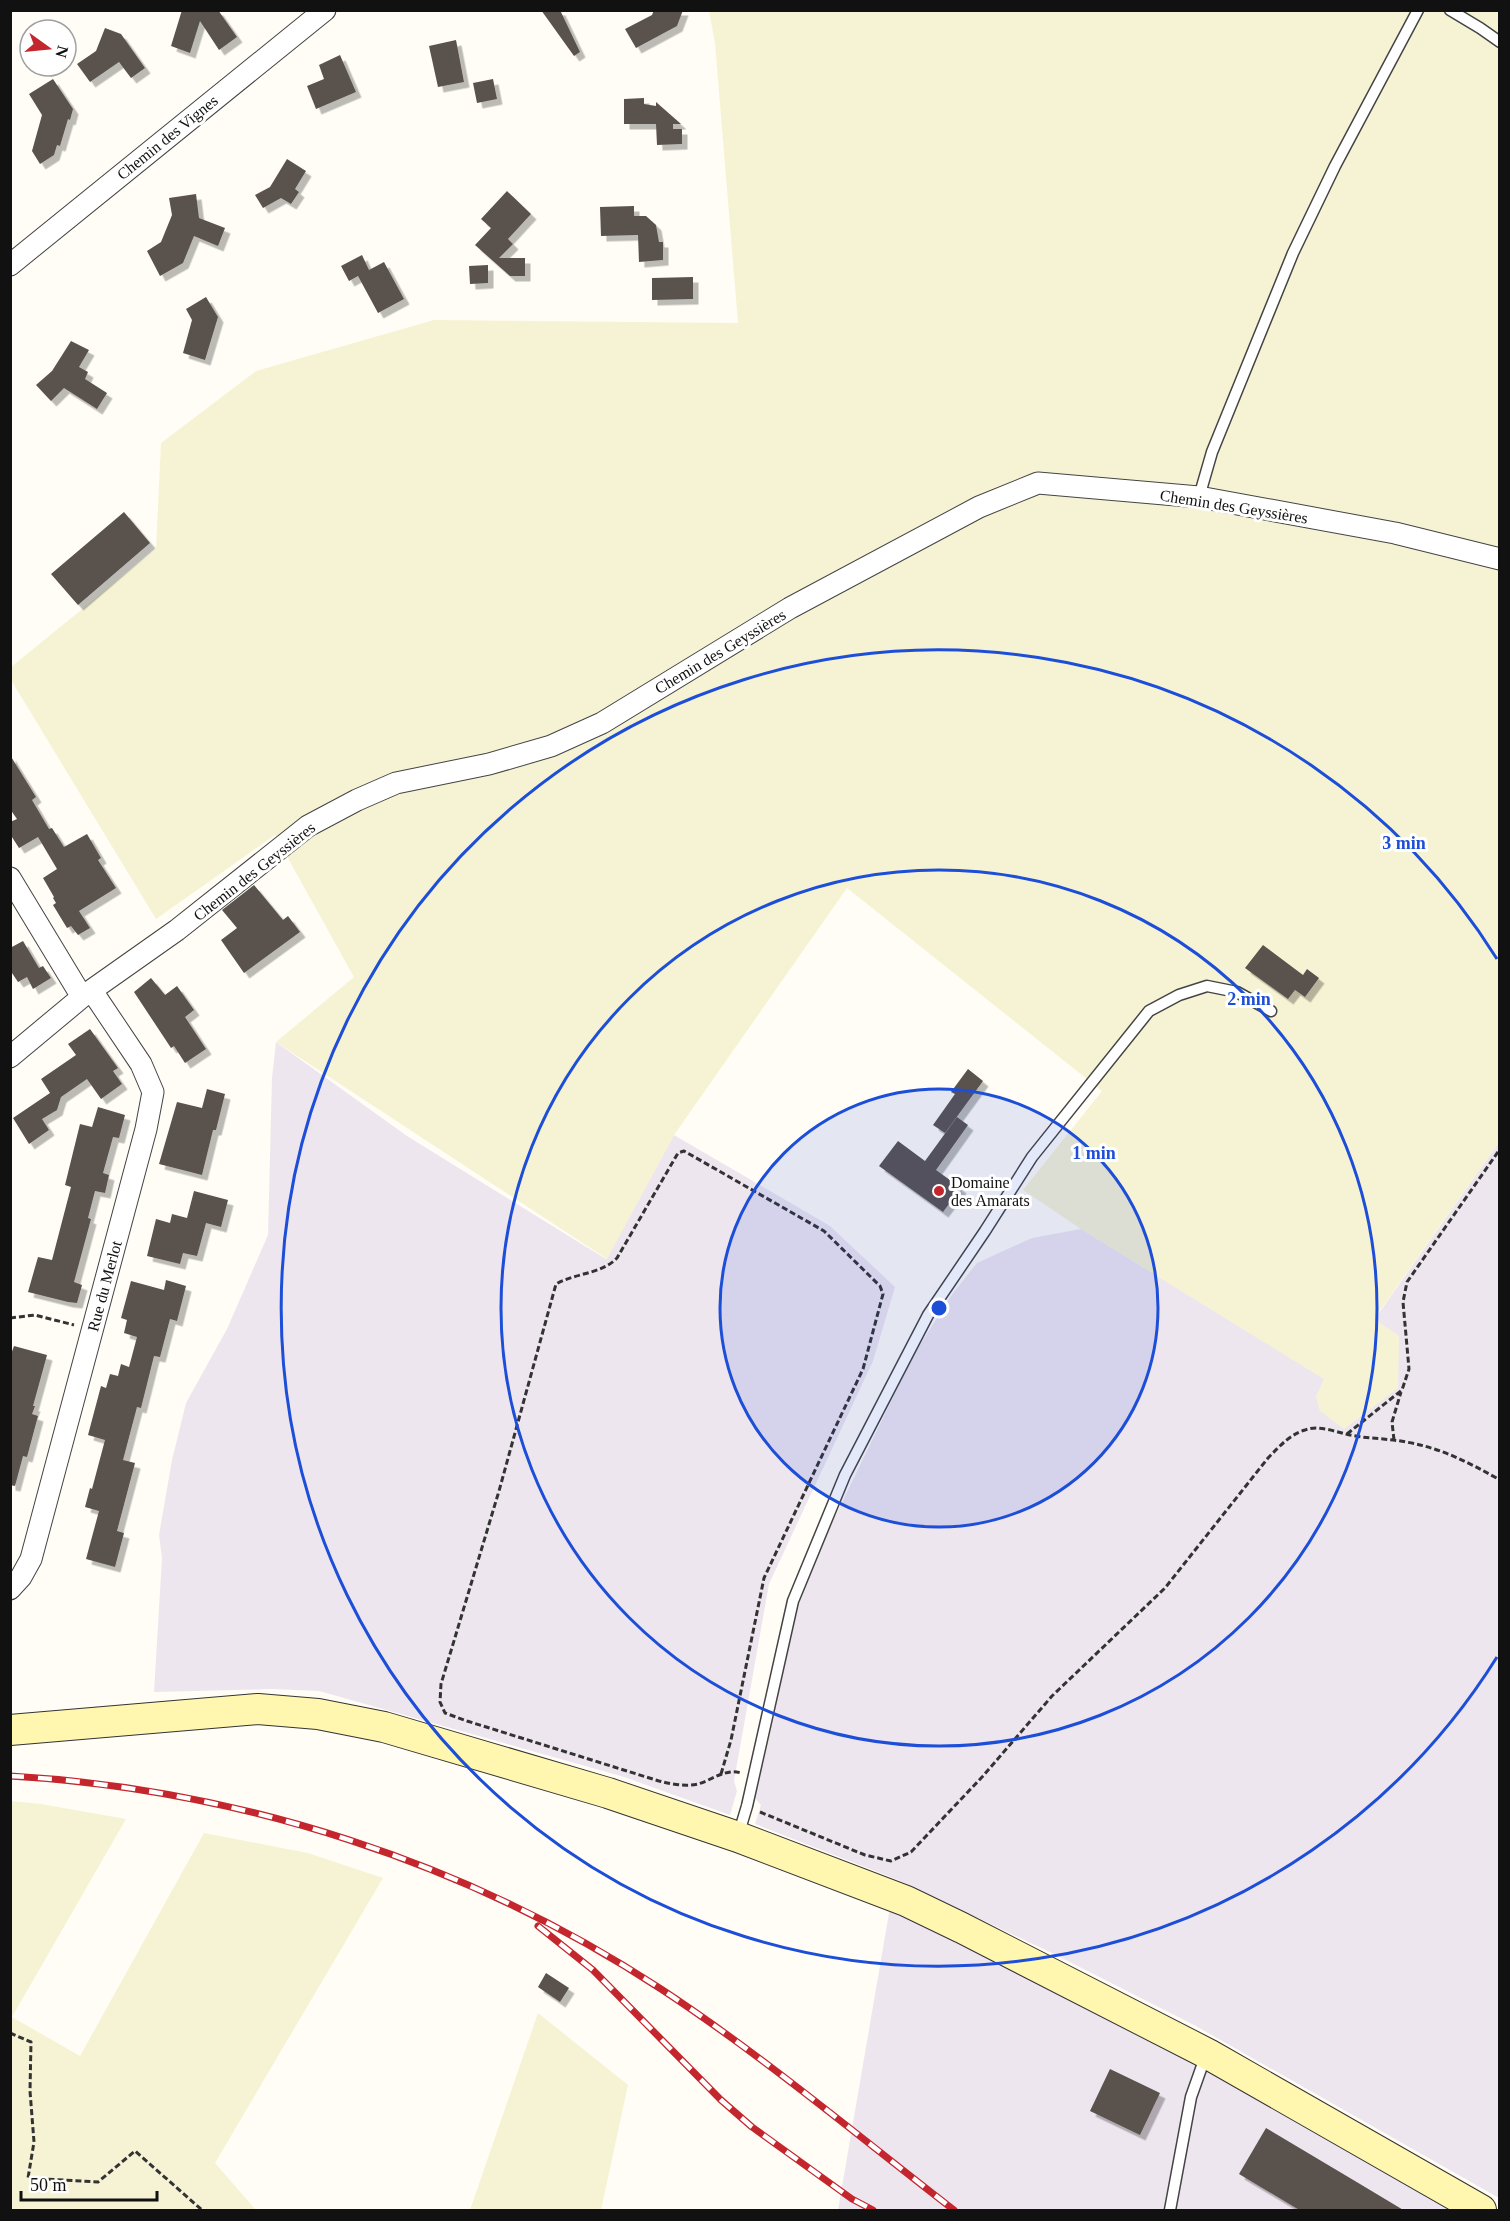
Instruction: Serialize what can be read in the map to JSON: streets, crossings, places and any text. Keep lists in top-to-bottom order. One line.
{"streets":{"street":["Chemin des Vignes","Chemin des Geyssières","Rue du Merlot"]},"crossings":[["Chemin des Geyssières","Rue du Merlot"]],"places":["Domaine des Amarats"],"scale_bar":"50 m","north":"right","rings":["3 min","2 min","1 min"]}
